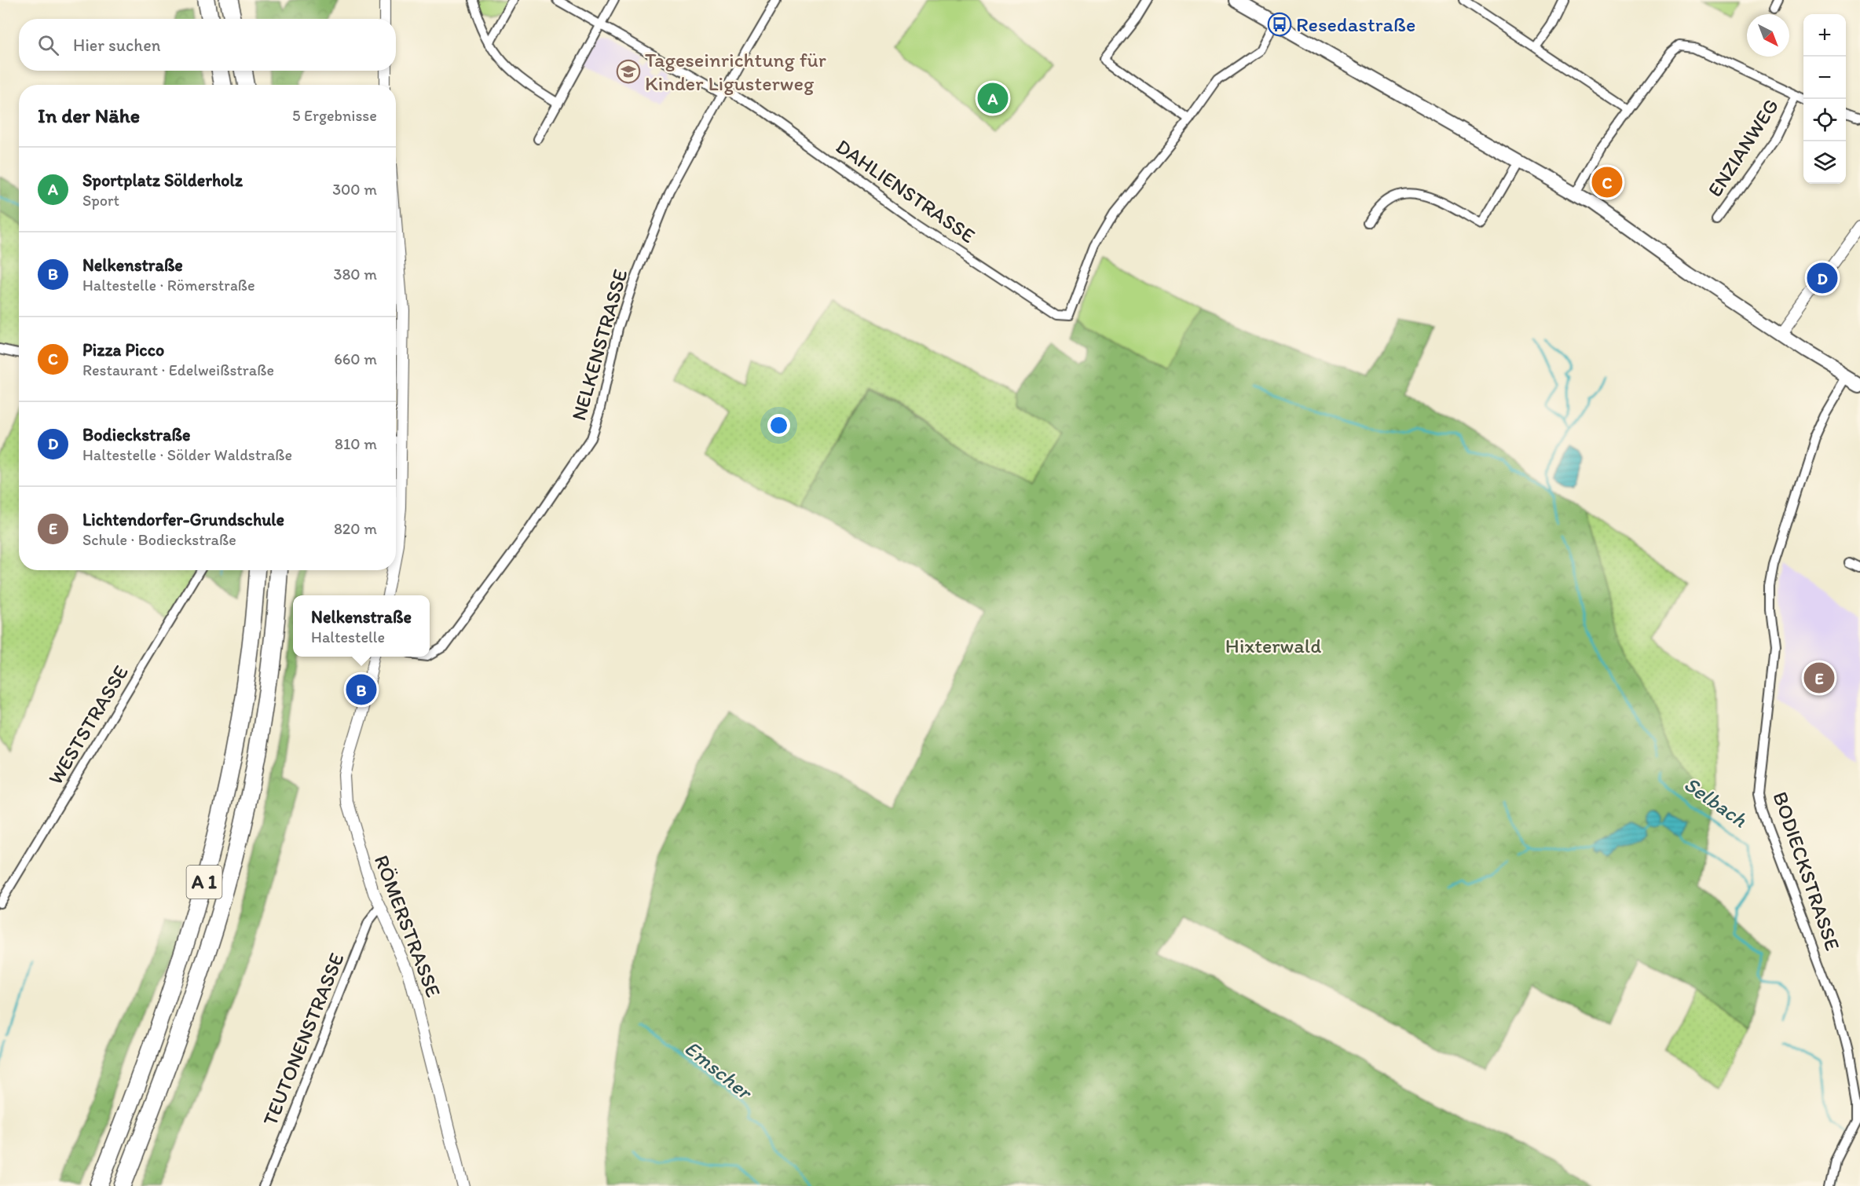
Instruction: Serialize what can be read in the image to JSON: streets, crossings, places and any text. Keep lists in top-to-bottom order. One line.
{"streets":{"highway":["A 1"],"street":["ENZIANWEG","DAHLIENSTRASSE","NELKENSTRASSE","WESTSTRASSE","BODIECKSTRASSE","RÖMERSTRASSE","TEUTONENSTRASSE"]},"crossings":[["DAHLIENSTRASSE","NELKENSTRASSE"],["RÖMERSTRASSE","TEUTONENSTRASSE"]],"water":["Selbach","Emscher"],"parks":["Hixterwald"],"places":{"bus stop":["Resedastraße"],"school or university":["Tageseinrichtung für Kinder Ligusterweg"]},"north":"bottom right","page":{"map_buttons":["+","−"],"search":"Hier suchen","pins":["A","C","D","E","B"],"heading":["In der Nähe","5 Ergebnisse"],"list":[{"mark":"A","name":"Sportplatz Sölderholz","note":"Sport","value":"300 m"},{"mark":"B","name":"Nelkenstraße","note":"Haltestelle · Römerstraße","value":"380 m"},{"mark":"C","name":"Pizza Picco","note":"Restaurant · Edelweißstraße","value":"660 m"},{"mark":"D","name":"Bodieckstraße","note":"Haltestelle · Sölder Waldstraße","value":"810 m"},{"mark":"E","name":"Lichtendorfer-Grundschule","note":"Schule · Bodieckstraße","value":"820 m"}],"popup":["Nelkenstraße","Haltestelle"]}}
